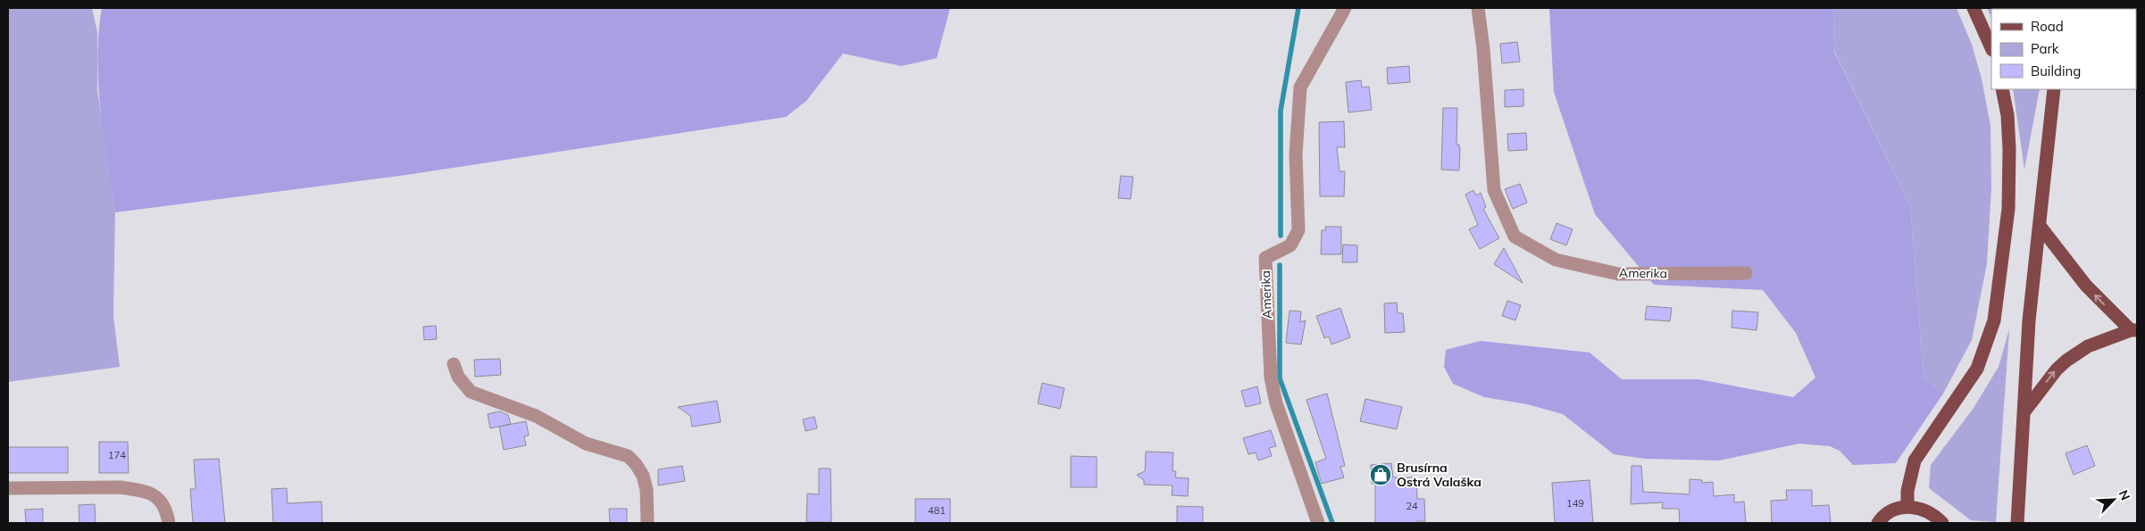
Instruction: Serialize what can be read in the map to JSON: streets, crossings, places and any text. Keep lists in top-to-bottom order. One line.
{"streets":{"street":["Amerika"]},"places":{"shop":["Brusírna Ostrá Valaška"]},"house_numbers":["174","149","24","481"],"legend":["Road","Park","Building"],"north":"top right"}
